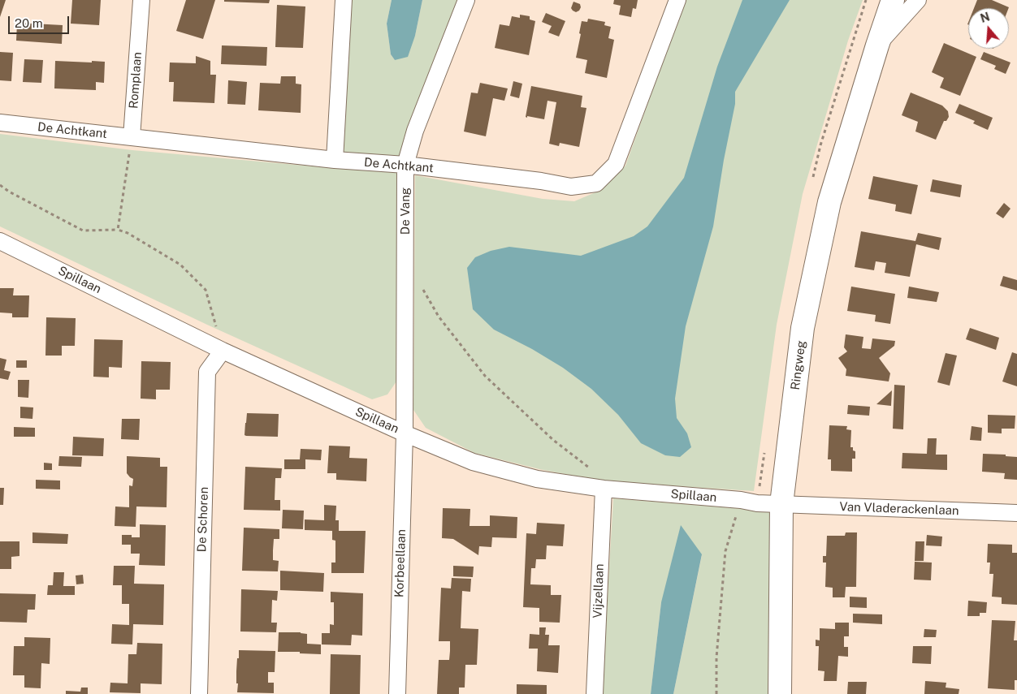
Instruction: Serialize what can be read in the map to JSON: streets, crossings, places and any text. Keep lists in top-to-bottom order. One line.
{"streets":{"street":["Romplaan","De Achtkant","De Vang","Spillaan","Ringweg","Van Vladerackenlaan","De Schoren","Korbeellaan","Vijzellaan"]},"crossings":[["Romplaan","De Achtkant"],["De Achtkant","De Vang"],["De Vang","Spillaan"],["De Vang","Korbeellaan"],["Spillaan","Ringweg"],["Spillaan","Van Vladerackenlaan"],["Spillaan","De Schoren"],["Spillaan","Korbeellaan"],["Spillaan","Vijzellaan"],["Ringweg","Van Vladerackenlaan"]],"scale_bar":"20 m","north":"top"}
